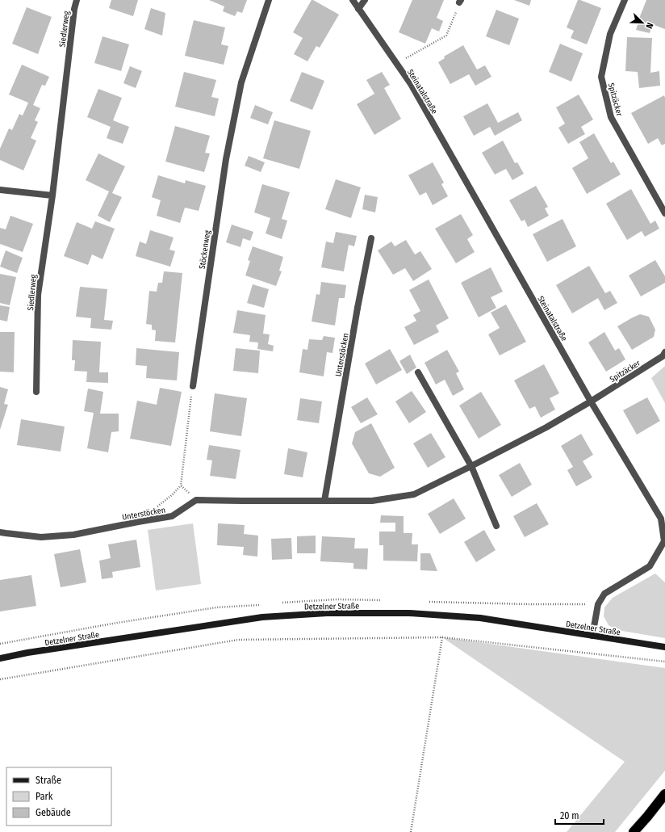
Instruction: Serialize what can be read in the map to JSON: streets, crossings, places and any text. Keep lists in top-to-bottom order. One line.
{"streets":{"street":["Siedlerweg","Steinatalstraße","Spitzäcker","Stöckenweg","Unterstöcken","Detzelner Straße"]},"crossings":[["Steinatalstraße","Spitzäcker"],["Steinatalstraße","Detzelner Straße"]],"legend":["Straße","Park","Gebäude"],"scale_bar":"20 m","north":"bottom right"}
